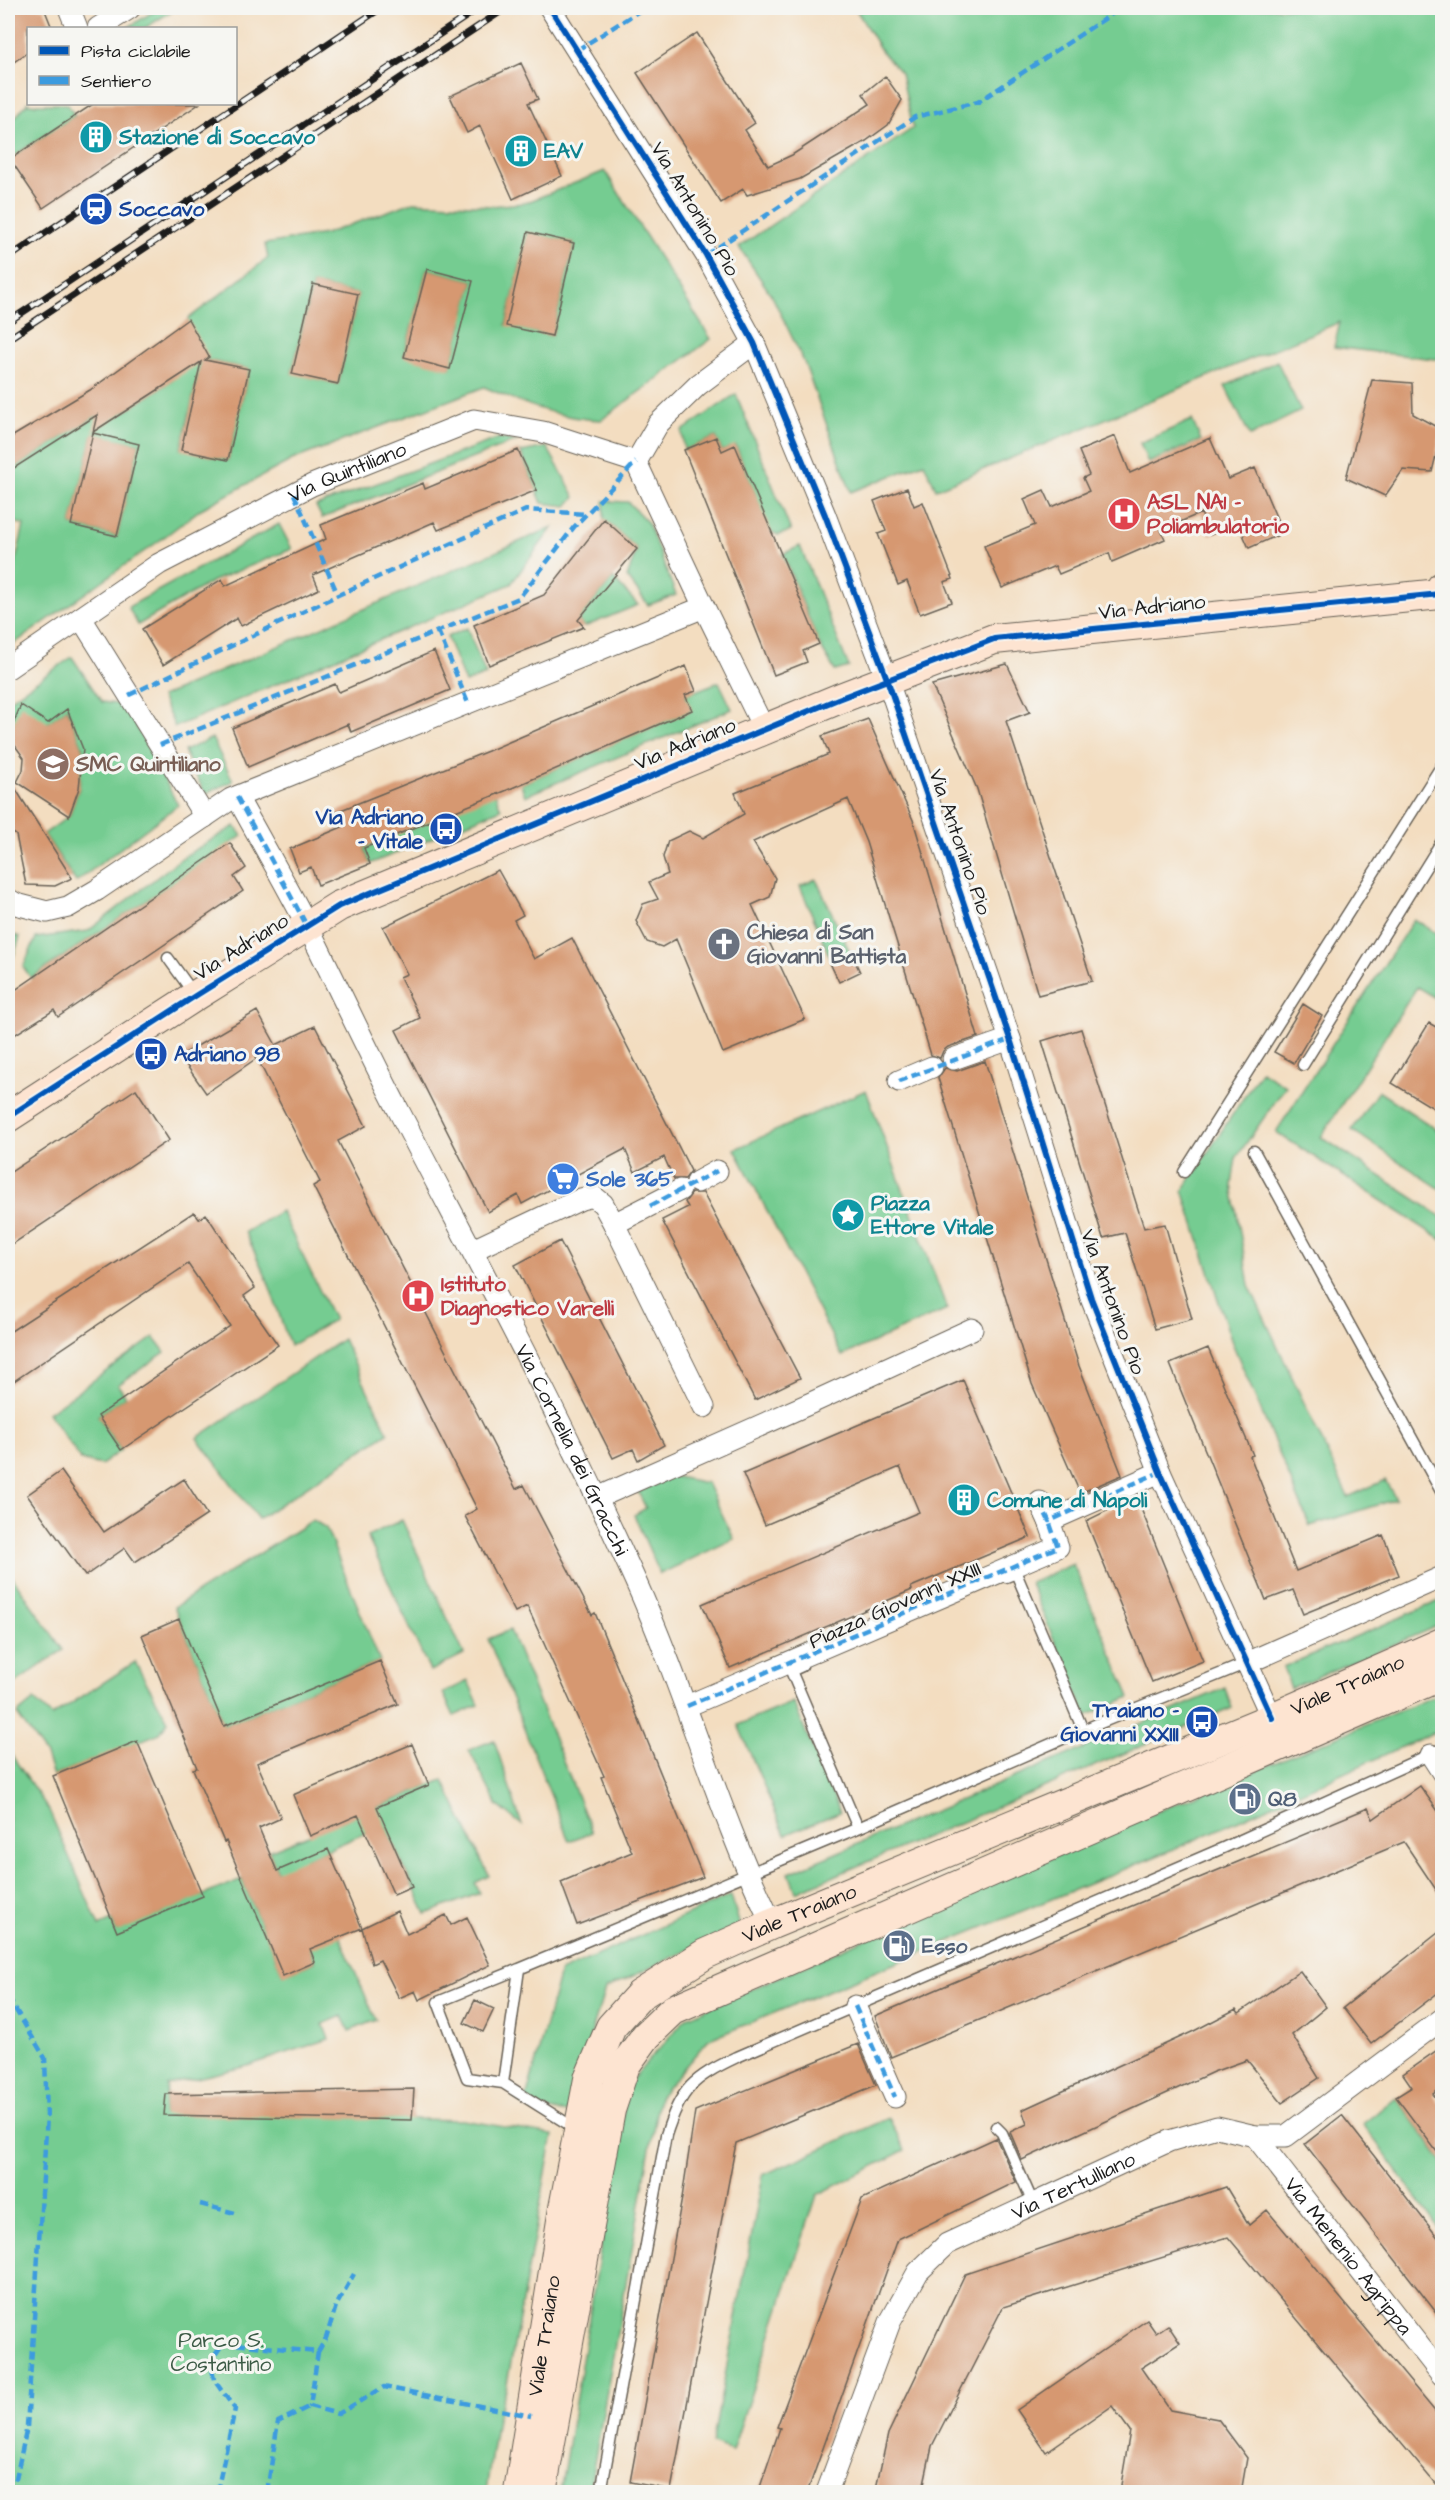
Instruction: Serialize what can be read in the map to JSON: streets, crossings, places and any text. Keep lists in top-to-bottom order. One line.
{"streets":{"main road":["Via Adriano","Viale Traiano"],"street":["Via Antonino Pio","Via Quintiliano","Via Cornelia dei Gracchi","Via Tertulliano","Via Menenio Agrippa"],"lane":["Piazza Giovanni XXIII"]},"crossings":[["Via Antonino Pio","Via Adriano"],["Via Antonino Pio","Viale Traiano"],["Via Adriano","Via Cornelia dei Gracchi"],["Via Cornelia dei Gracchi","Viale Traiano"],["Via Tertulliano","Via Menenio Agrippa"]],"parks":["Parco S. Costantino"],"places":{"building":["Stazione di Soccavo","EAV","Comune di Napoli"],"station":["Soccavo"],"hospital":["ASL NA1 - Poliambulatorio","Istituto Diagnostico Varelli"],"school or university":["SMC Quintiliano"],"bus stop":["Via Adriano - Vitale","Adriano 98","Traiano - Giovanni XXIII"],"church":["Chiesa di San Giovanni Battista"],"supermarket":["Sole 365"],"place":["Piazza Ettore Vitale"],"fuel station":["Q8","Esso"]},"legend":["Pista ciclabile","Sentiero"]}
